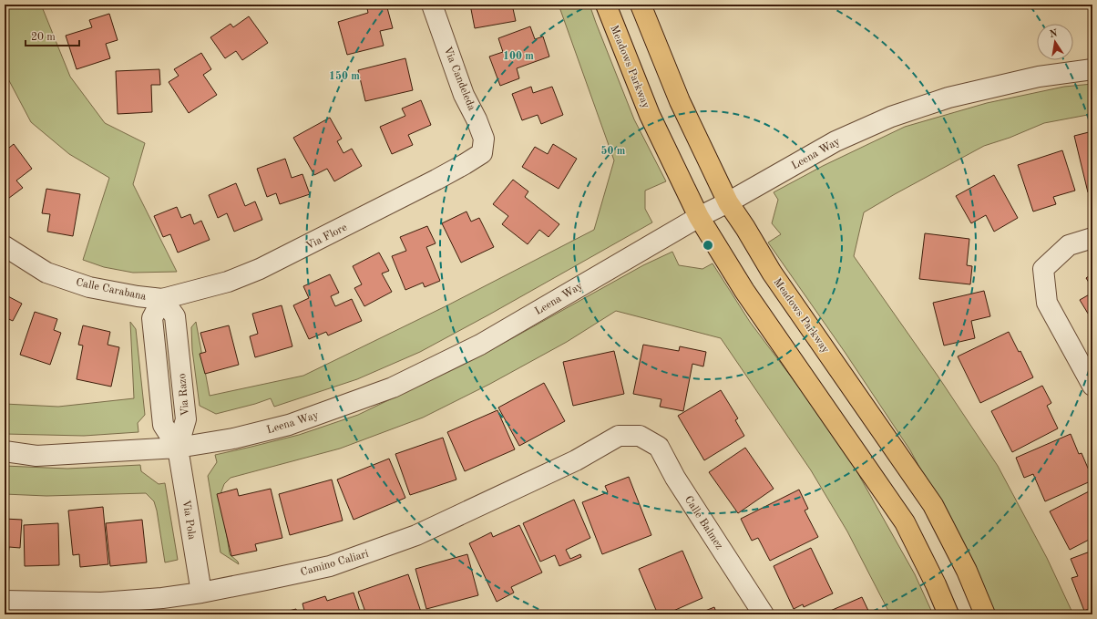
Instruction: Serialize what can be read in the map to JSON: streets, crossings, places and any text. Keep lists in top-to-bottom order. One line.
{"streets":{"main road":["Meadows Parkway"],"street":["Via Candeleda","Leena Way","Via Flore","Calle Carabana","Via Razo","Via Pola","Calle Balmez","Camino Caliari"]},"crossings":[["Meadows Parkway","Leena Way"],["Via Candeleda","Via Flore"],["Leena Way","Via Razo"],["Leena Way","Via Pola"],["Via Flore","Calle Carabana"],["Via Flore","Via Razo"],["Calle Carabana","Via Razo"],["Via Razo","Via Pola"],["Via Pola","Camino Caliari"],["Calle Balmez","Camino Caliari"]],"scale_bar":"20 m","north":"top","rings":["100 m","150 m","50 m"]}
